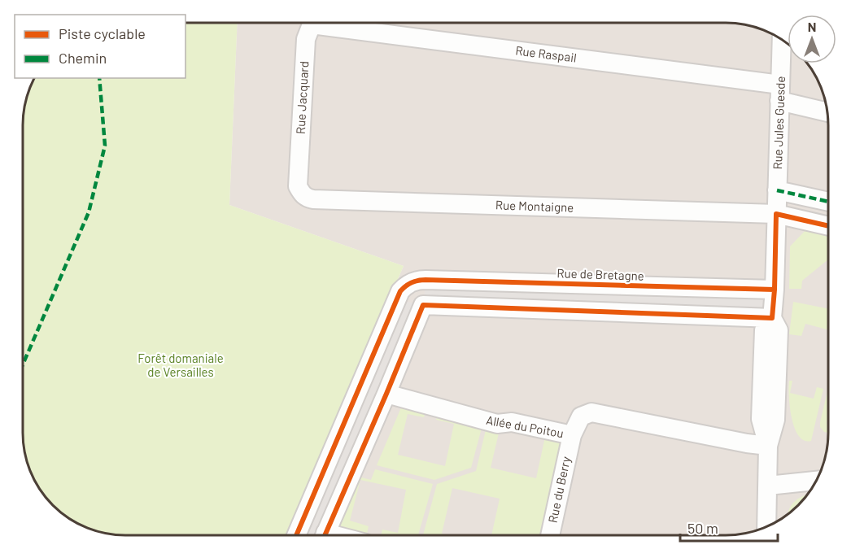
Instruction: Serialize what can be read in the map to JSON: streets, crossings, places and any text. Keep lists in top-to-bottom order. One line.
{"streets":{"street":["Rue Raspail","Rue Jacquard","Rue Jules Guesde","Rue Montaigne","Rue de Bretagne","Allée du Poitou","Rue du Berry"]},"crossings":[["Rue Raspail","Rue Jules Guesde"],["Rue Jacquard","Rue Montaigne"],["Rue Jules Guesde","Rue Montaigne"],["Rue Jules Guesde","Rue de Bretagne"],["Rue Jules Guesde","Allée du Poitou"],["Allée du Poitou","Rue du Berry"]],"parks":["Forêt domaniale de Versailles"],"legend":["Piste cyclable","Chemin"],"scale_bar":"50 m","north":"top"}
